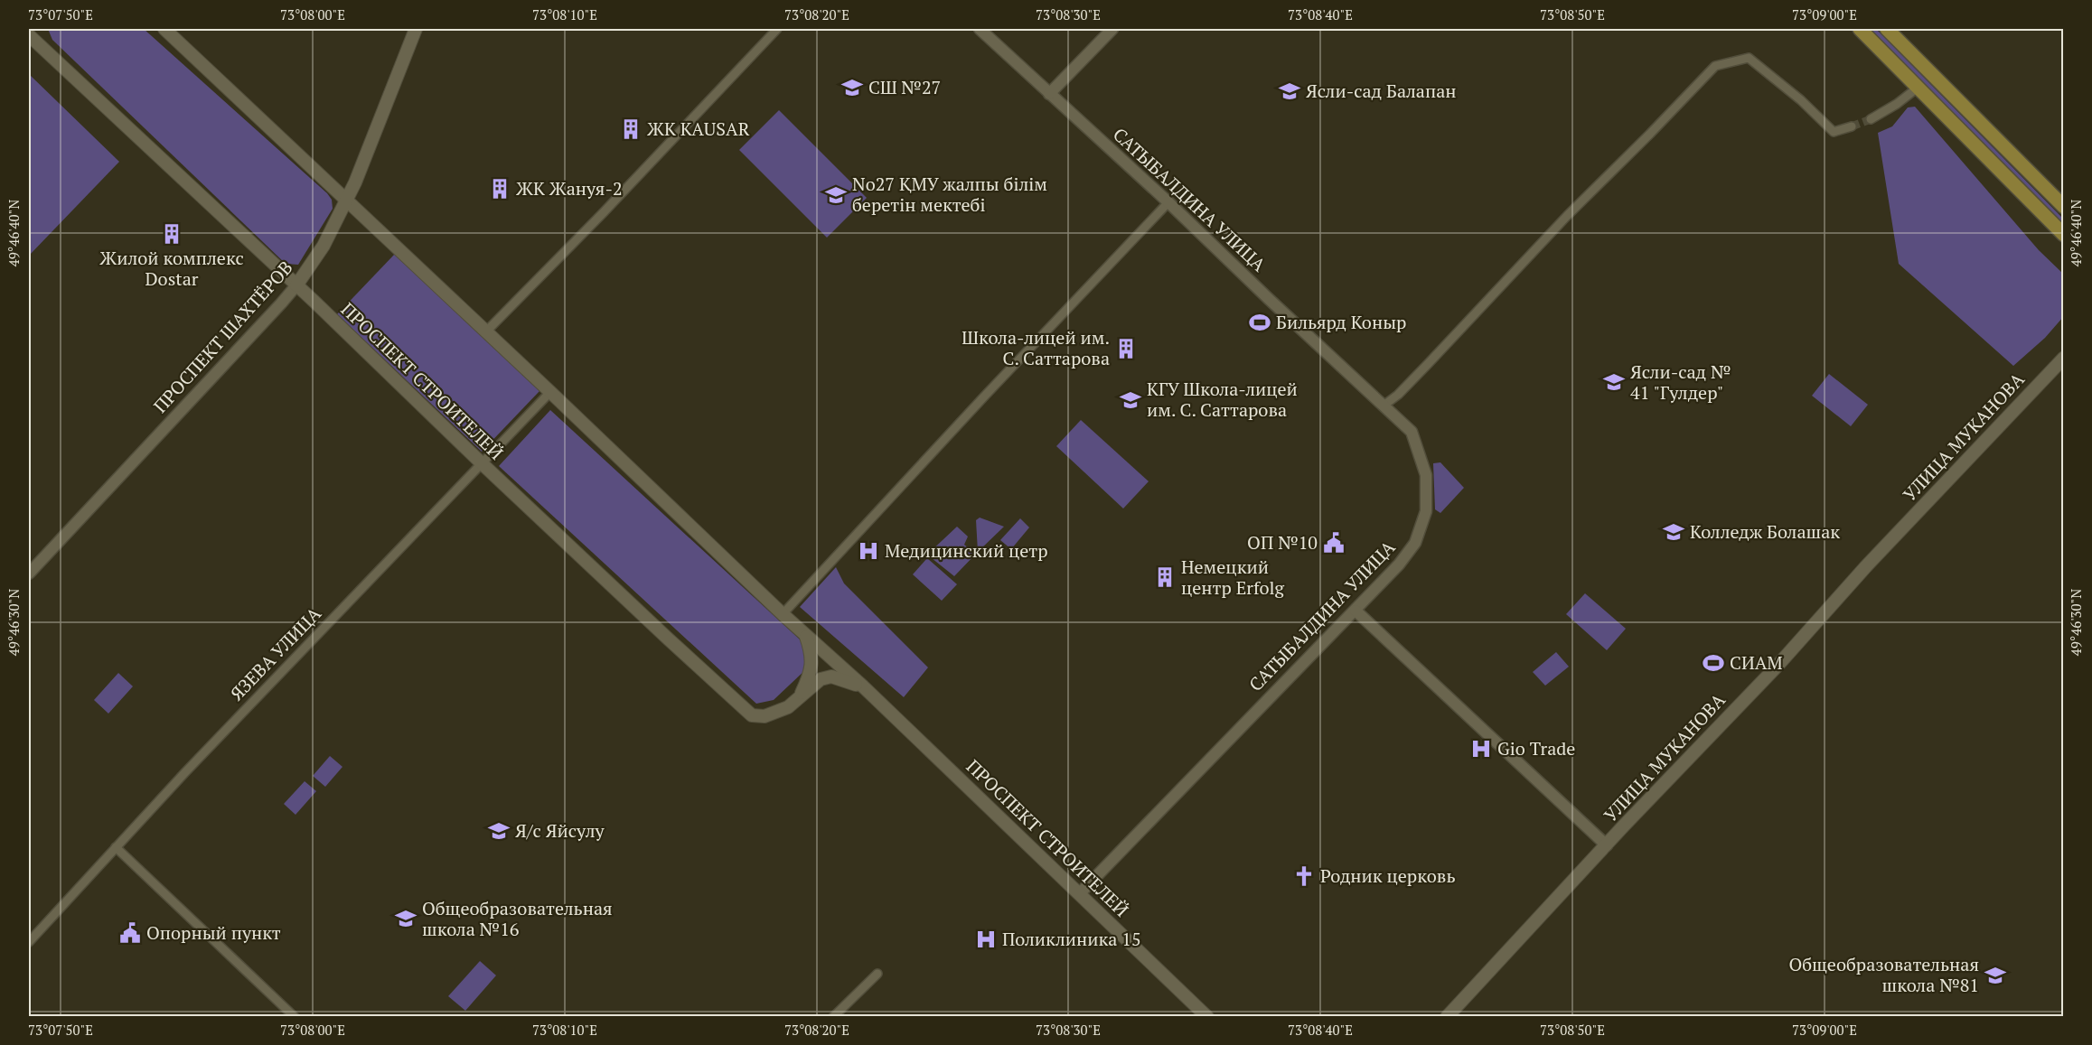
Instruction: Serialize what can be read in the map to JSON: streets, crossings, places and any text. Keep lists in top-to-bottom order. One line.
{"streets":{"main road":["ПРОСПЕКТ ШАХТЁРОВ","ПРОСПЕКТ СТРОИТЕЛЕЙ","УЛИЦА МУКАНОВА"],"street":["САТЫБАЛДИНА УЛИЦА","ЯЗЕВА УЛИЦА"]},"crossings":[["САТЫБАЛДИНА УЛИЦА","ПРОСПЕКТ СТРОИТЕЛЕЙ"],["ПРОСПЕКТ ШАХТЁРОВ","ПРОСПЕКТ СТРОИТЕЛЕЙ"],["ПРОСПЕКТ СТРОИТЕЛЕЙ","ЯЗЕВА УЛИЦА"]],"places":{"school or university":["СШ №27","Ясли-сад Балапан","No27 ҚМУ жалпы білім беретін мектебі","Ясли-сад № 41 \"Гулдер\"","КГУ Школа-лицей им. С. Саттарова","Колледж Болашак","Я/c Яйсулу","Общеобразовательная школа №16","Общеобразовательная школа №81"],"building":["ЖК KAUSAR","ЖК Жануя-2","Жилой комплекс Dostar","Школа-лицей им. С. Саттарова","Немецкий центр Erfolg"],"sports":["Бильярд Коныр","СИАМ"],"public building":["ОП №10","Опорный пункт"],"hospital":["Медицинский цетр","Gio Trade","Поликлиника 15"],"church":["Родник церковь"]},"coordinates":["73°07'50\"E","73°08'00\"E","73°08'10\"E","73°08'20\"E","73°08'30\"E","73°08'40\"E","73°08'50\"E","73°09'00\"E","49°46'40\"N","49°46'30\"N"]}
